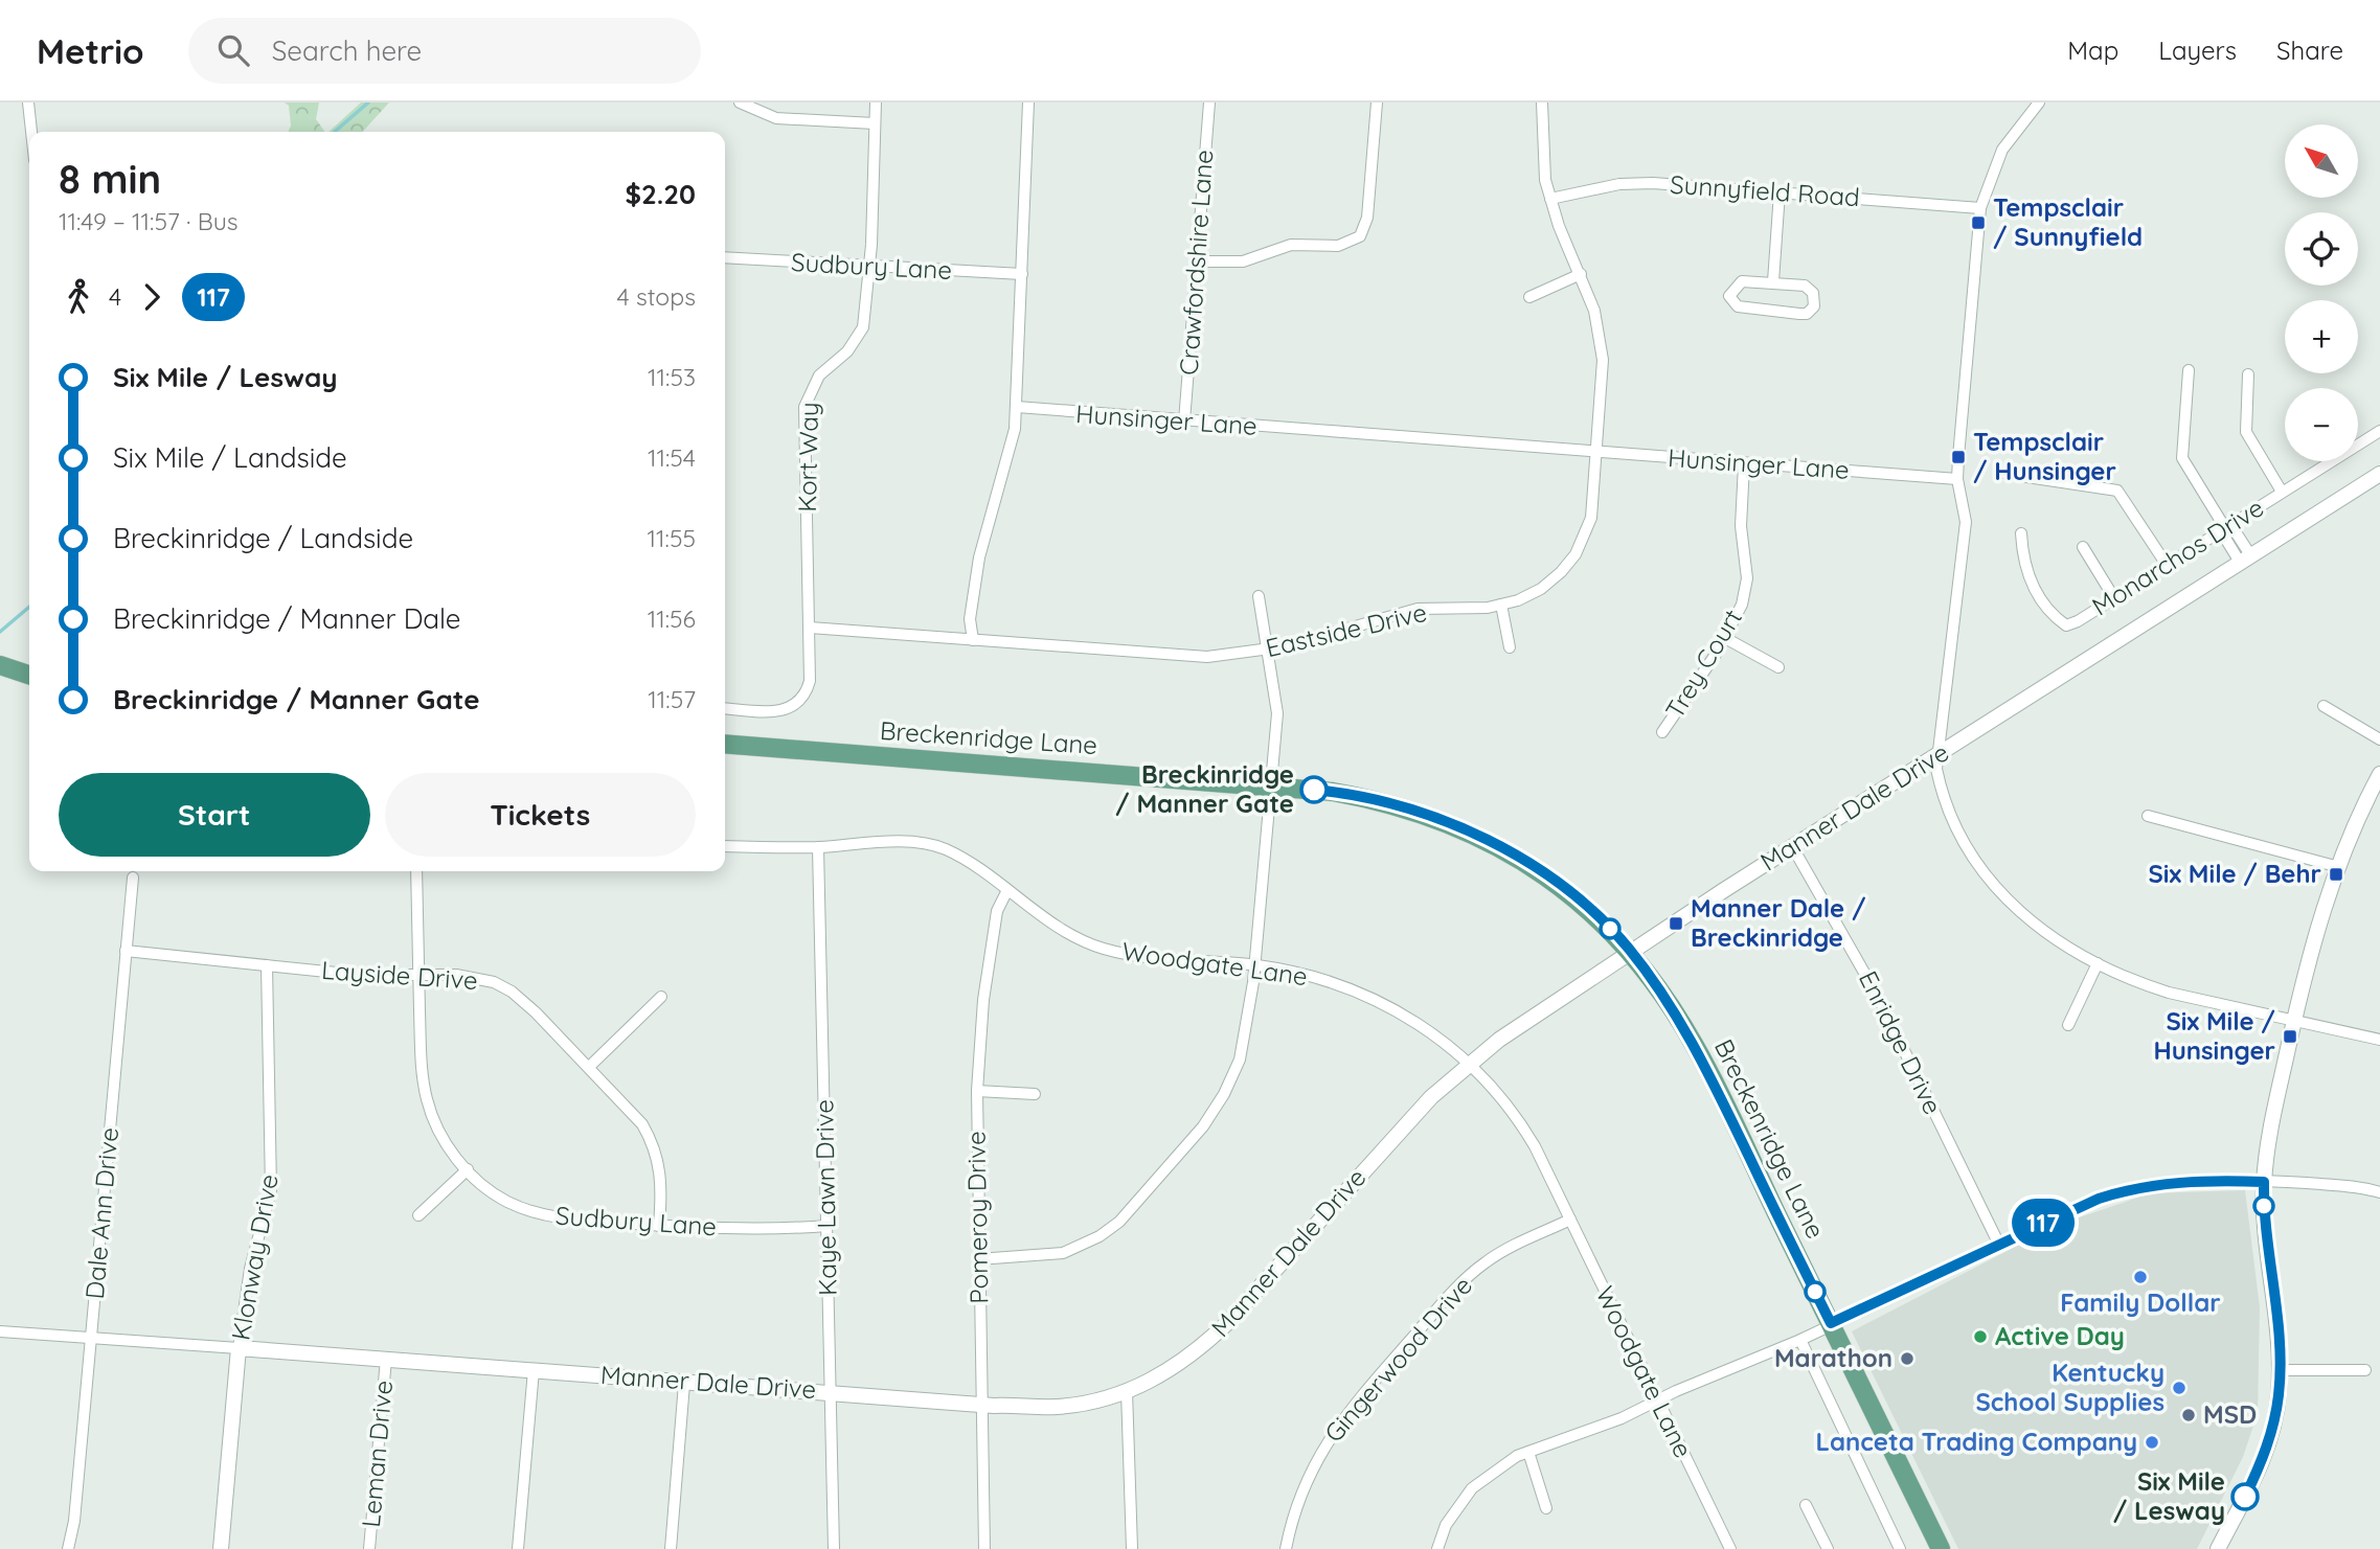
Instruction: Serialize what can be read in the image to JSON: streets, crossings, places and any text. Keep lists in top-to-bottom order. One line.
{"streets":{"main road":["Breckenridge Lane"],"street":["Sunnyfield Road","Crawfordshire Lane","Sudbury Lane","Hunsinger Lane","Kort Way","Monarchos Drive","Eastside Drive","Trey Court","Manner Dale Drive","Woodgate Lane","Layside Drive","Enridge Drive","Kaye Lawn Drive","Dale Ann Drive","Pomeroy Drive","Klonway Drive","Gingerwood Drive","Leman Drive"]},"crossings":[["Sunnyfield Road","Eastside Drive"],["Crawfordshire Lane","Hunsinger Lane"],["Sudbury Lane","Kort Way"],["Sudbury Lane","Layside Drive"],["Sudbury Lane","Kaye Lawn Drive"],["Hunsinger Lane","Eastside Drive"],["Hunsinger Lane","Trey Court"],["Kort Way","Eastside Drive"],["Breckenridge Lane","Manner Dale Drive"],["Manner Dale Drive","Woodgate Lane"],["Manner Dale Drive","Enridge Drive"],["Manner Dale Drive","Kaye Lawn Drive"],["Manner Dale Drive","Dale Ann Drive"],["Manner Dale Drive","Pomeroy Drive"],["Manner Dale Drive","Klonway Drive"],["Manner Dale Drive","Leman Drive"],["Woodgate Lane","Kaye Lawn Drive"],["Woodgate Lane","Pomeroy Drive"],["Woodgate Lane","Gingerwood Drive"],["Layside Drive","Dale Ann Drive"],["Layside Drive","Klonway Drive"]],"places":{"transit":["Tempsclair / Sunnyfield","Tempsclair / Hunsinger","Six Mile / Behr","Manner Dale / Breckinridge","Six Mile / Hunsinger"],"other":["Breckinridge / Manner Gate","Family Dollar","Active Day","Marathon","Kentucky School Supplies","MSD","Lanceta Trading Company","Six Mile / Lesway"]},"lines":["bus line 117"],"north":"top left","page":{"header":"Metrio","search":"Search here","nav":["Map","Layers","Share"],"on_map":"117","map_buttons":["+","−"],"heading":["8 min","11:49 – 11:57 · Bus","$2.20"],"legs":["4","117","4 stops"],"list":[{"name":"Six Mile / Lesway","value":"11:53"},{"name":"Six Mile / Landside","value":"11:54"},{"name":"Breckinridge / Landside","value":"11:55"},{"name":"Breckinridge / Manner Dale","value":"11:56"},{"name":"Breckinridge / Manner Gate","value":"11:57"}],"buttons":["Start","Tickets"]}}
